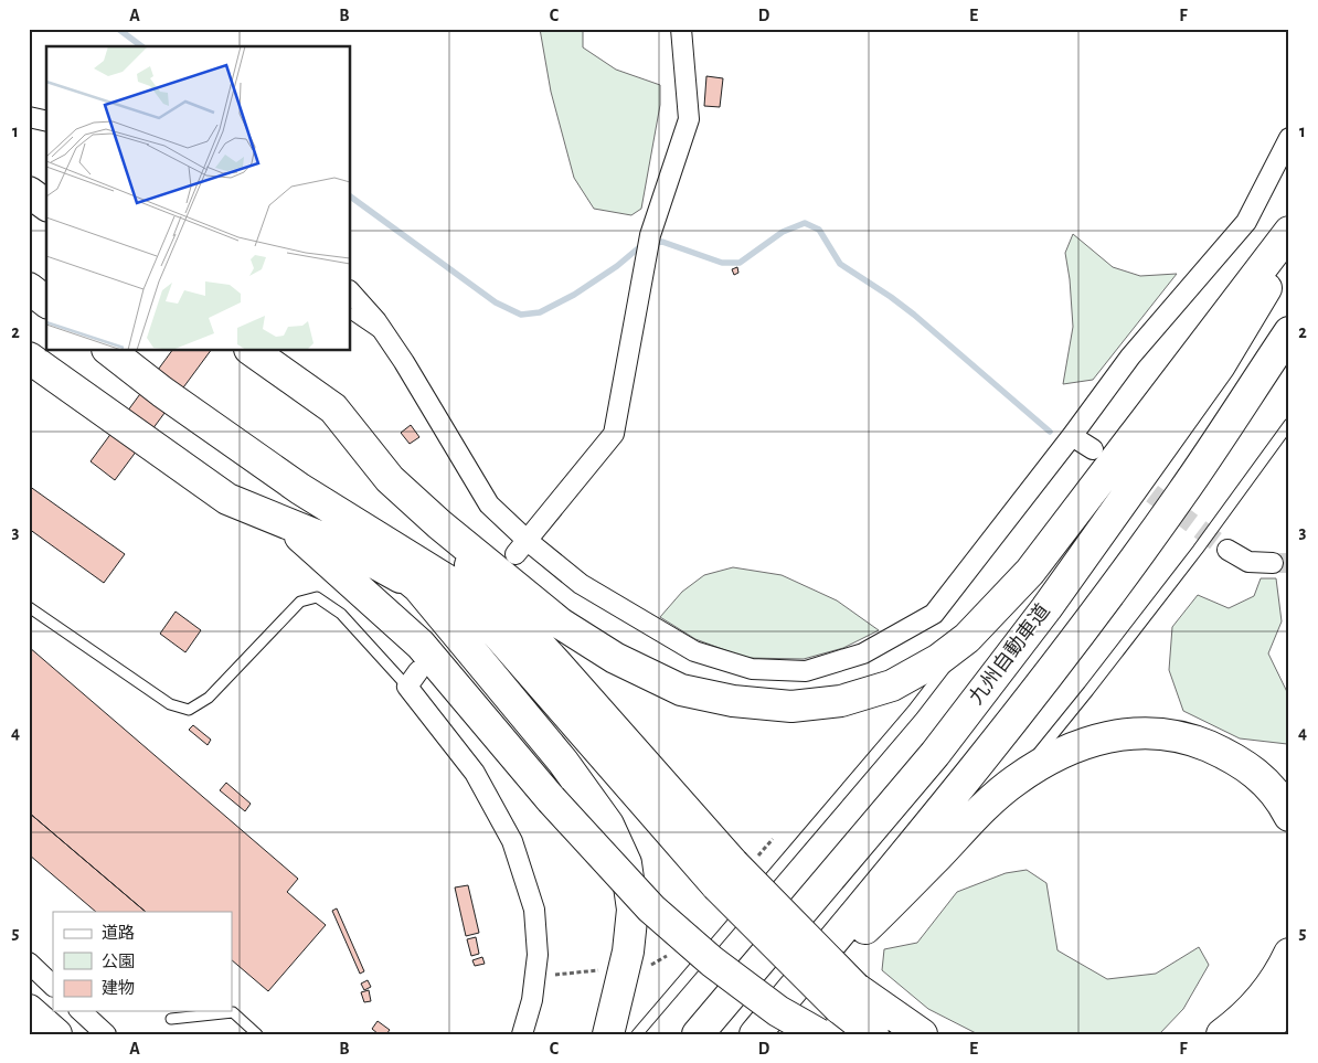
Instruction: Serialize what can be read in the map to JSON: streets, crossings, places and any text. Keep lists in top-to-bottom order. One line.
{"streets":{"highway":["九州自動車道"]},"legend":["道路","公園","建物"],"grid":{"columns":["A","B","C","D","E","F"],"rows":["1","2","3","4","5"]}}
